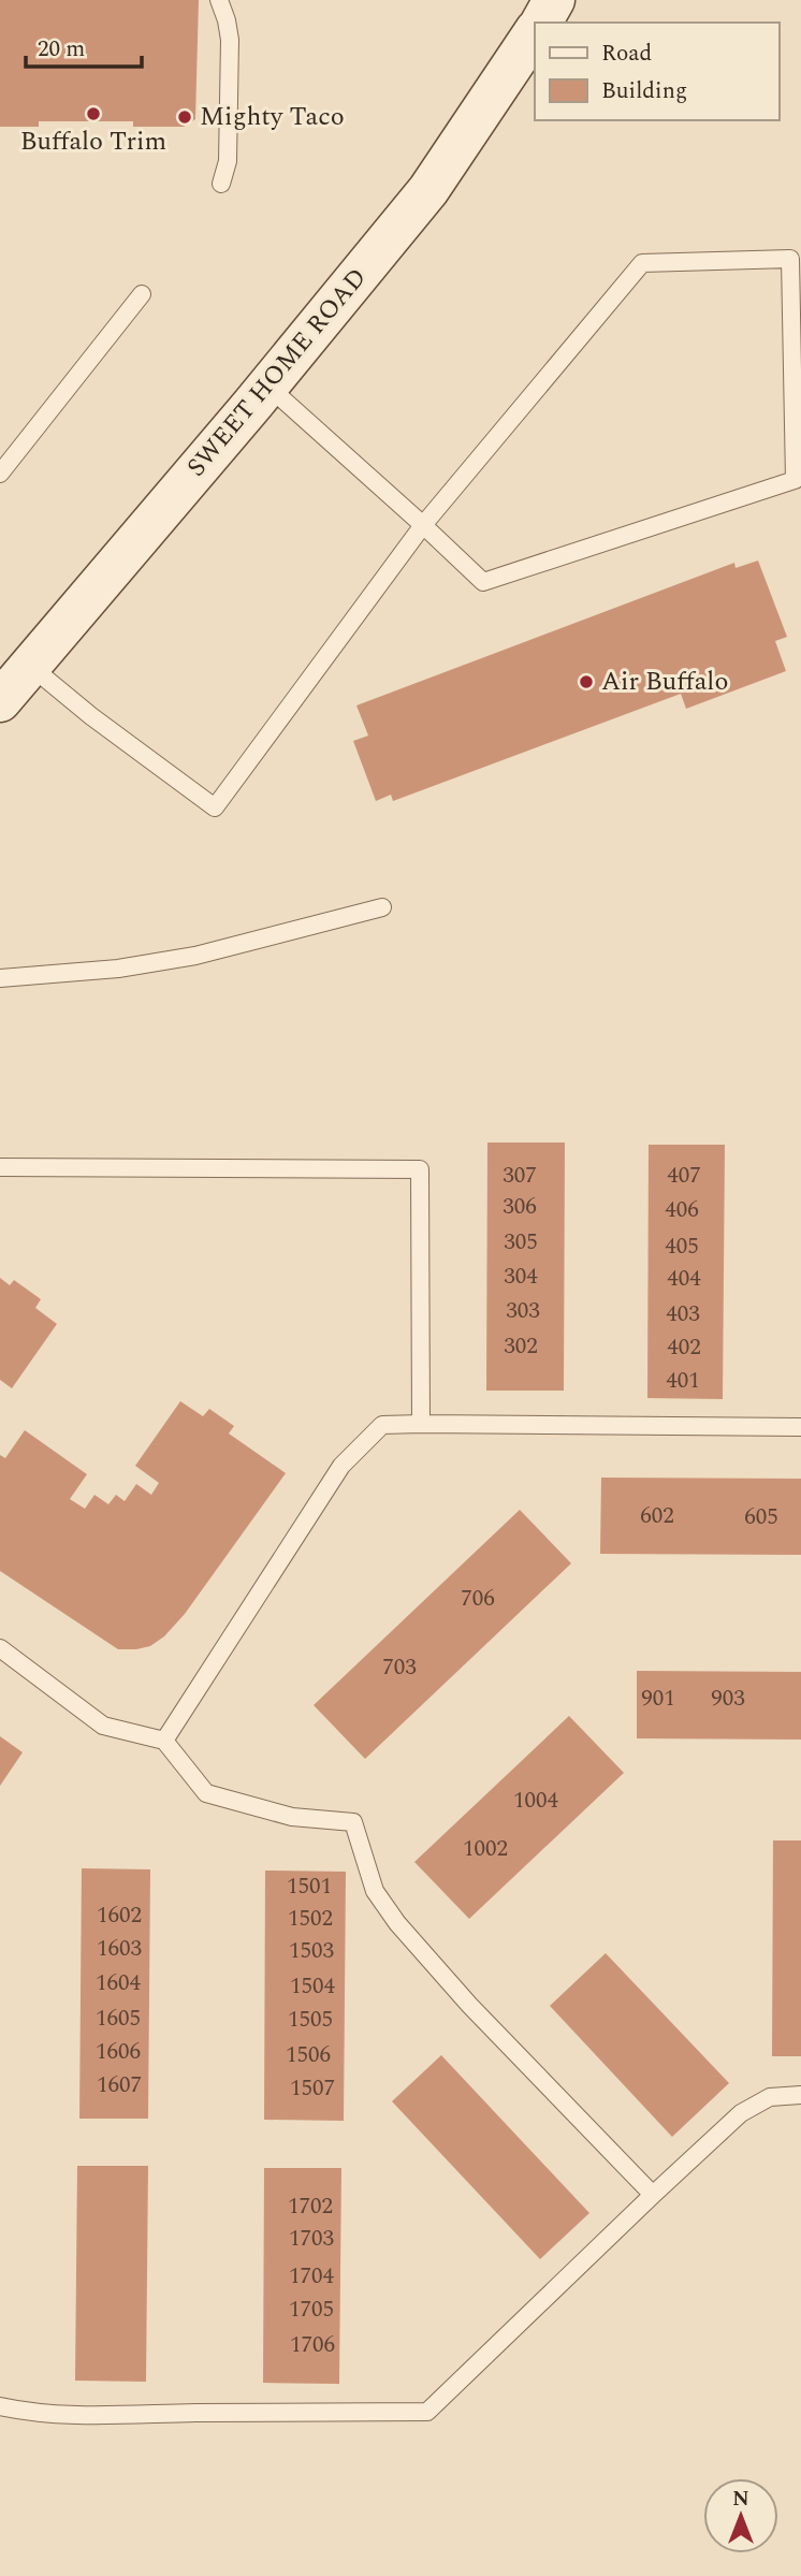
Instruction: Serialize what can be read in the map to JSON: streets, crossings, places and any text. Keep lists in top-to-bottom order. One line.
{"streets":{"main road":["SWEET HOME ROAD"]},"places":["Buffalo Trim","Mighty Taco","Air Buffalo"],"house_numbers":["307","407","306","406","305","405","304","404","303","403","302","402","401","602","605","706","703","901","903","1004","1002","1501","1602","1502","1603","1503","1604","1504","1605","1505","1606","1506","1607","1507","1702","1703","1704","1705","1706"],"legend":["Road","Building"],"scale_bar":"20 m","north":"top"}
